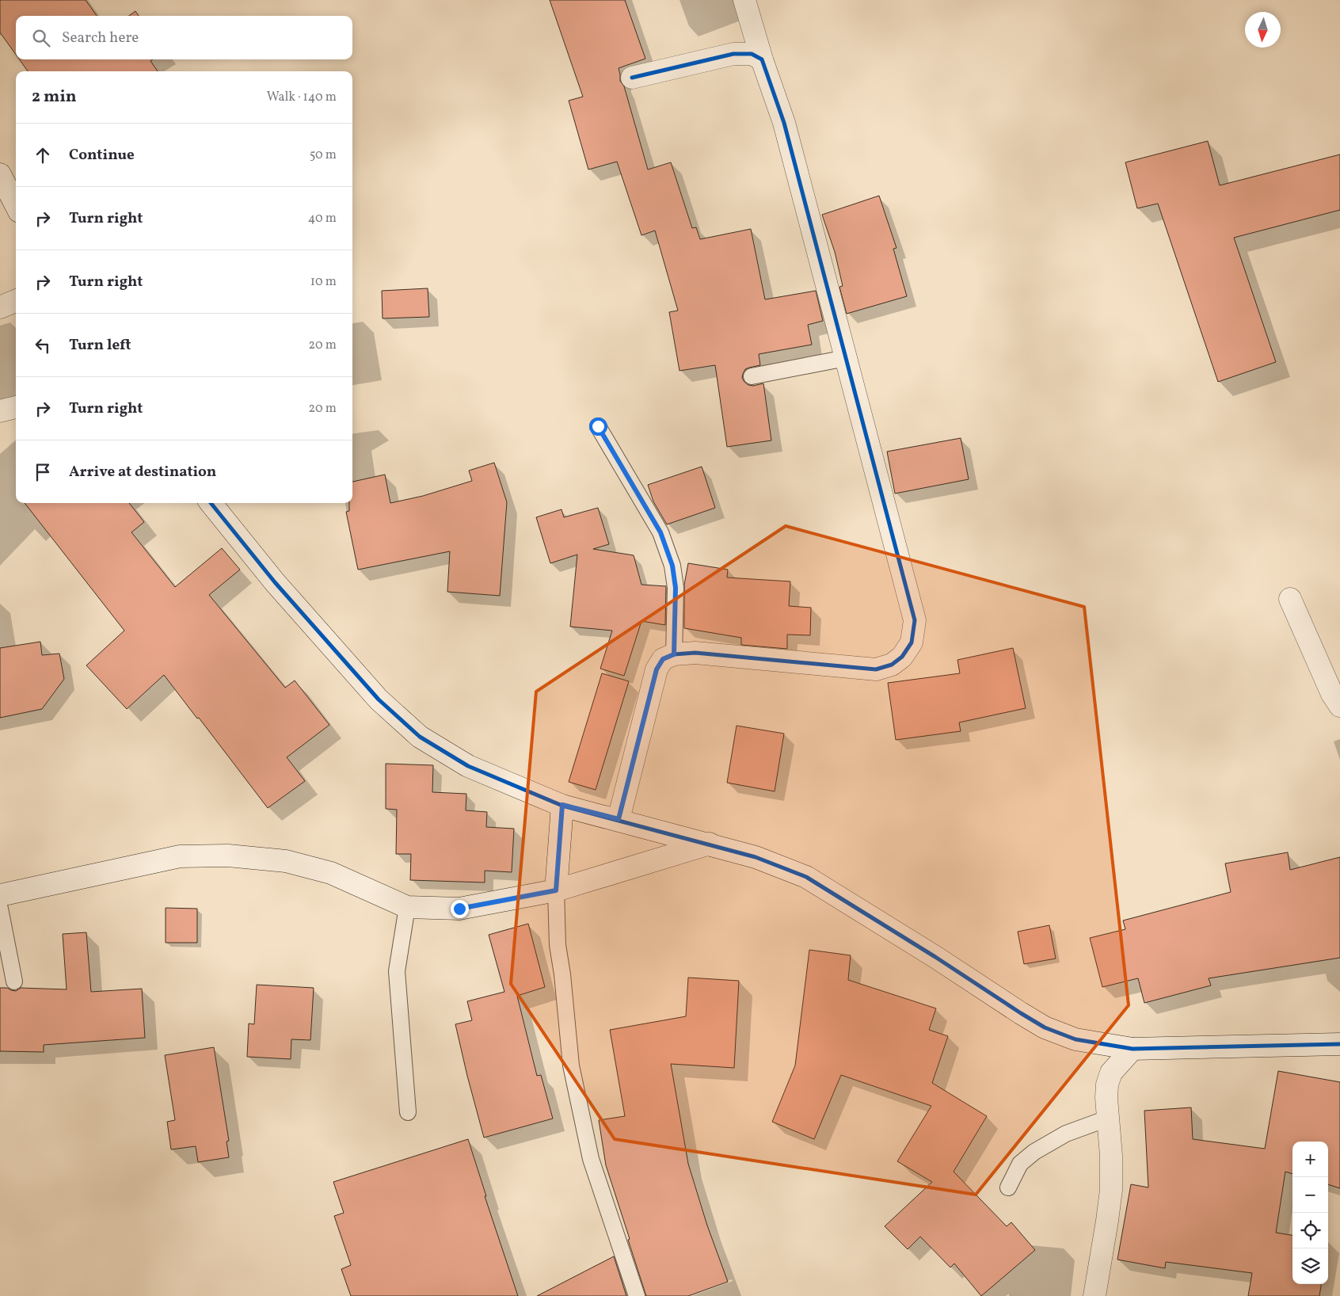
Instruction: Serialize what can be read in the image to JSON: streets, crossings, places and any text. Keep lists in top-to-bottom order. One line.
{"north":"bottom","page":{"search":"Search here","heading":["2 min","Walk · 140 m"],"list":[["Continue","50 m"],["Turn right","40 m"],["Turn right","10 m"],["Turn left","20 m"],["Turn right","20 m"],"Arrive at destination"],"map_buttons":["+","−"]}}
